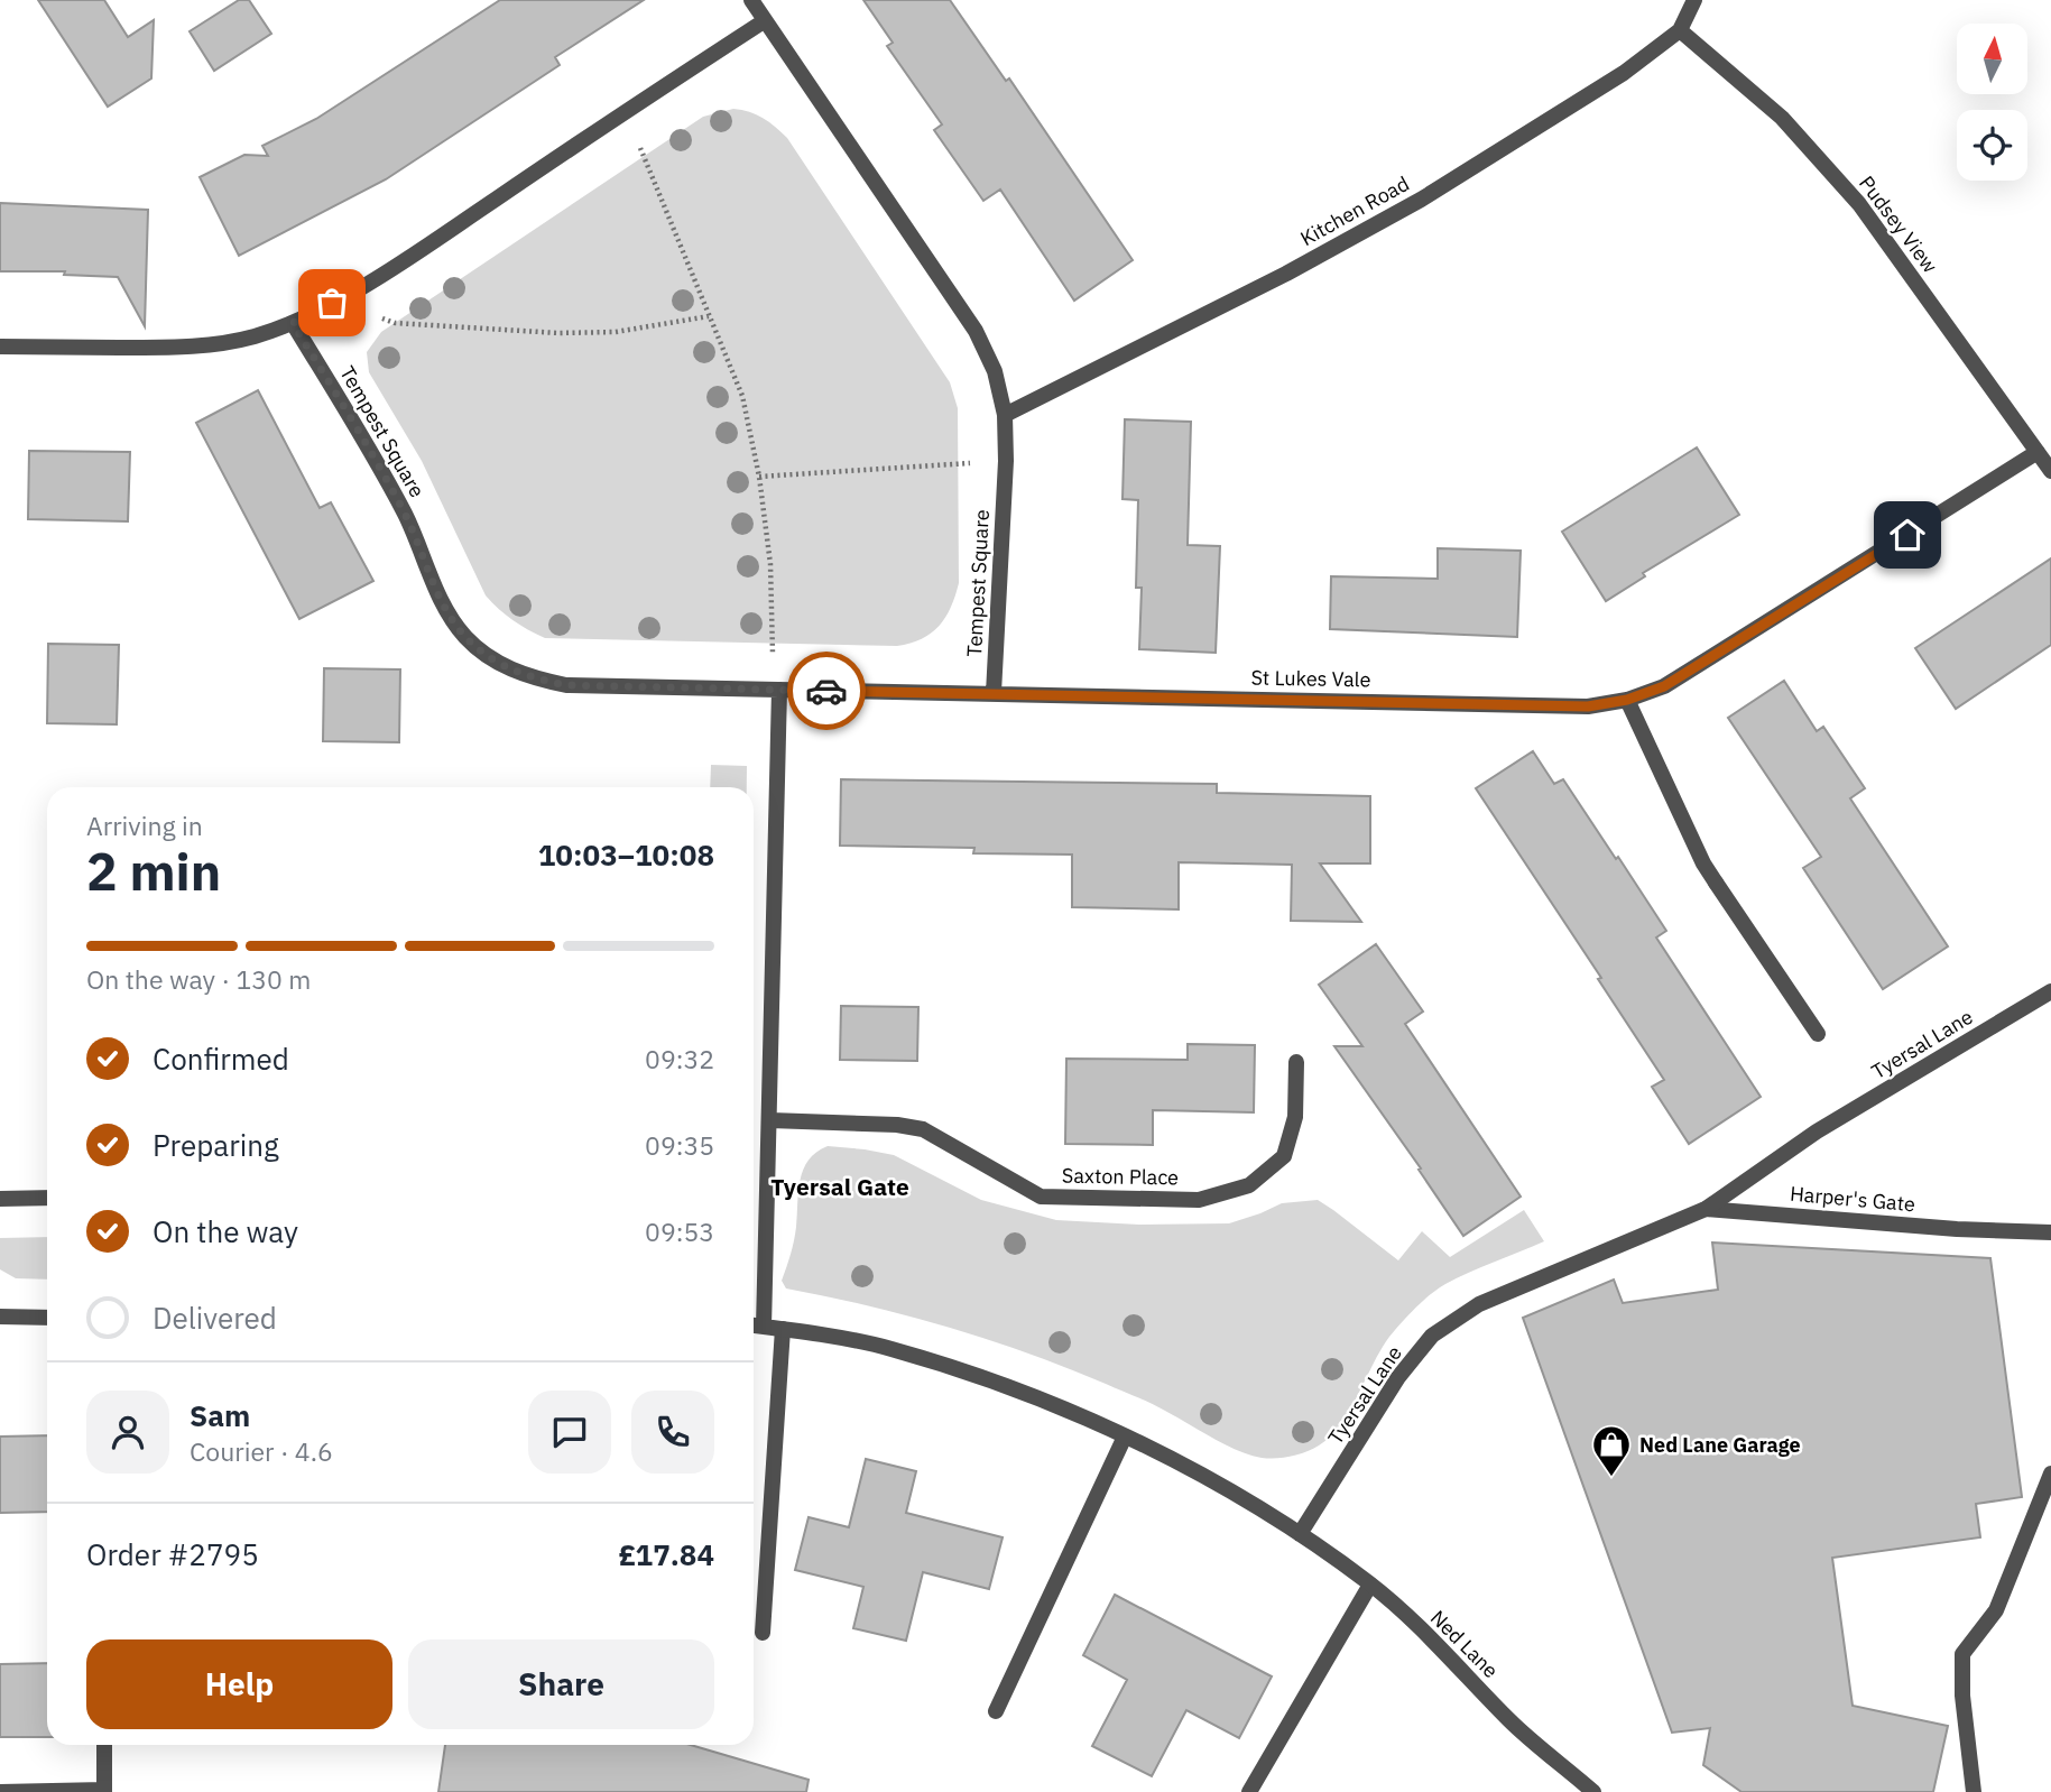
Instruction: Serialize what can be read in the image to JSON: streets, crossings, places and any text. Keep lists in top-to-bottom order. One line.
{"streets":{"street":["Kitchen Road","Pudsey View","Tempest Square","St Lukes Vale","Tyersal Lane","Saxton Place","Harper's Gate","Ned Lane"]},"crossings":[["Kitchen Road","Pudsey View"],["Kitchen Road","Tempest Square"],["Pudsey View","St Lukes Vale"],["Tempest Square","St Lukes Vale"],["Tyersal Lane","Harper's Gate"],["Tyersal Lane","Ned Lane"]],"districts":["Tyersal Gate"],"places":{"shop":["Ned Lane Garage"]},"north":"top","page":{"heading":["2 min","Arriving in","10:03–10:08"],"panel":["Sam","Courier · 4.6","Order #2795","£17.84"],"bar":"On the way · 130 m","list":[["Confirmed","09:32"],["Preparing","09:35"],["On the way","09:53"],"Delivered"],"buttons":["Help","Share"]}}
